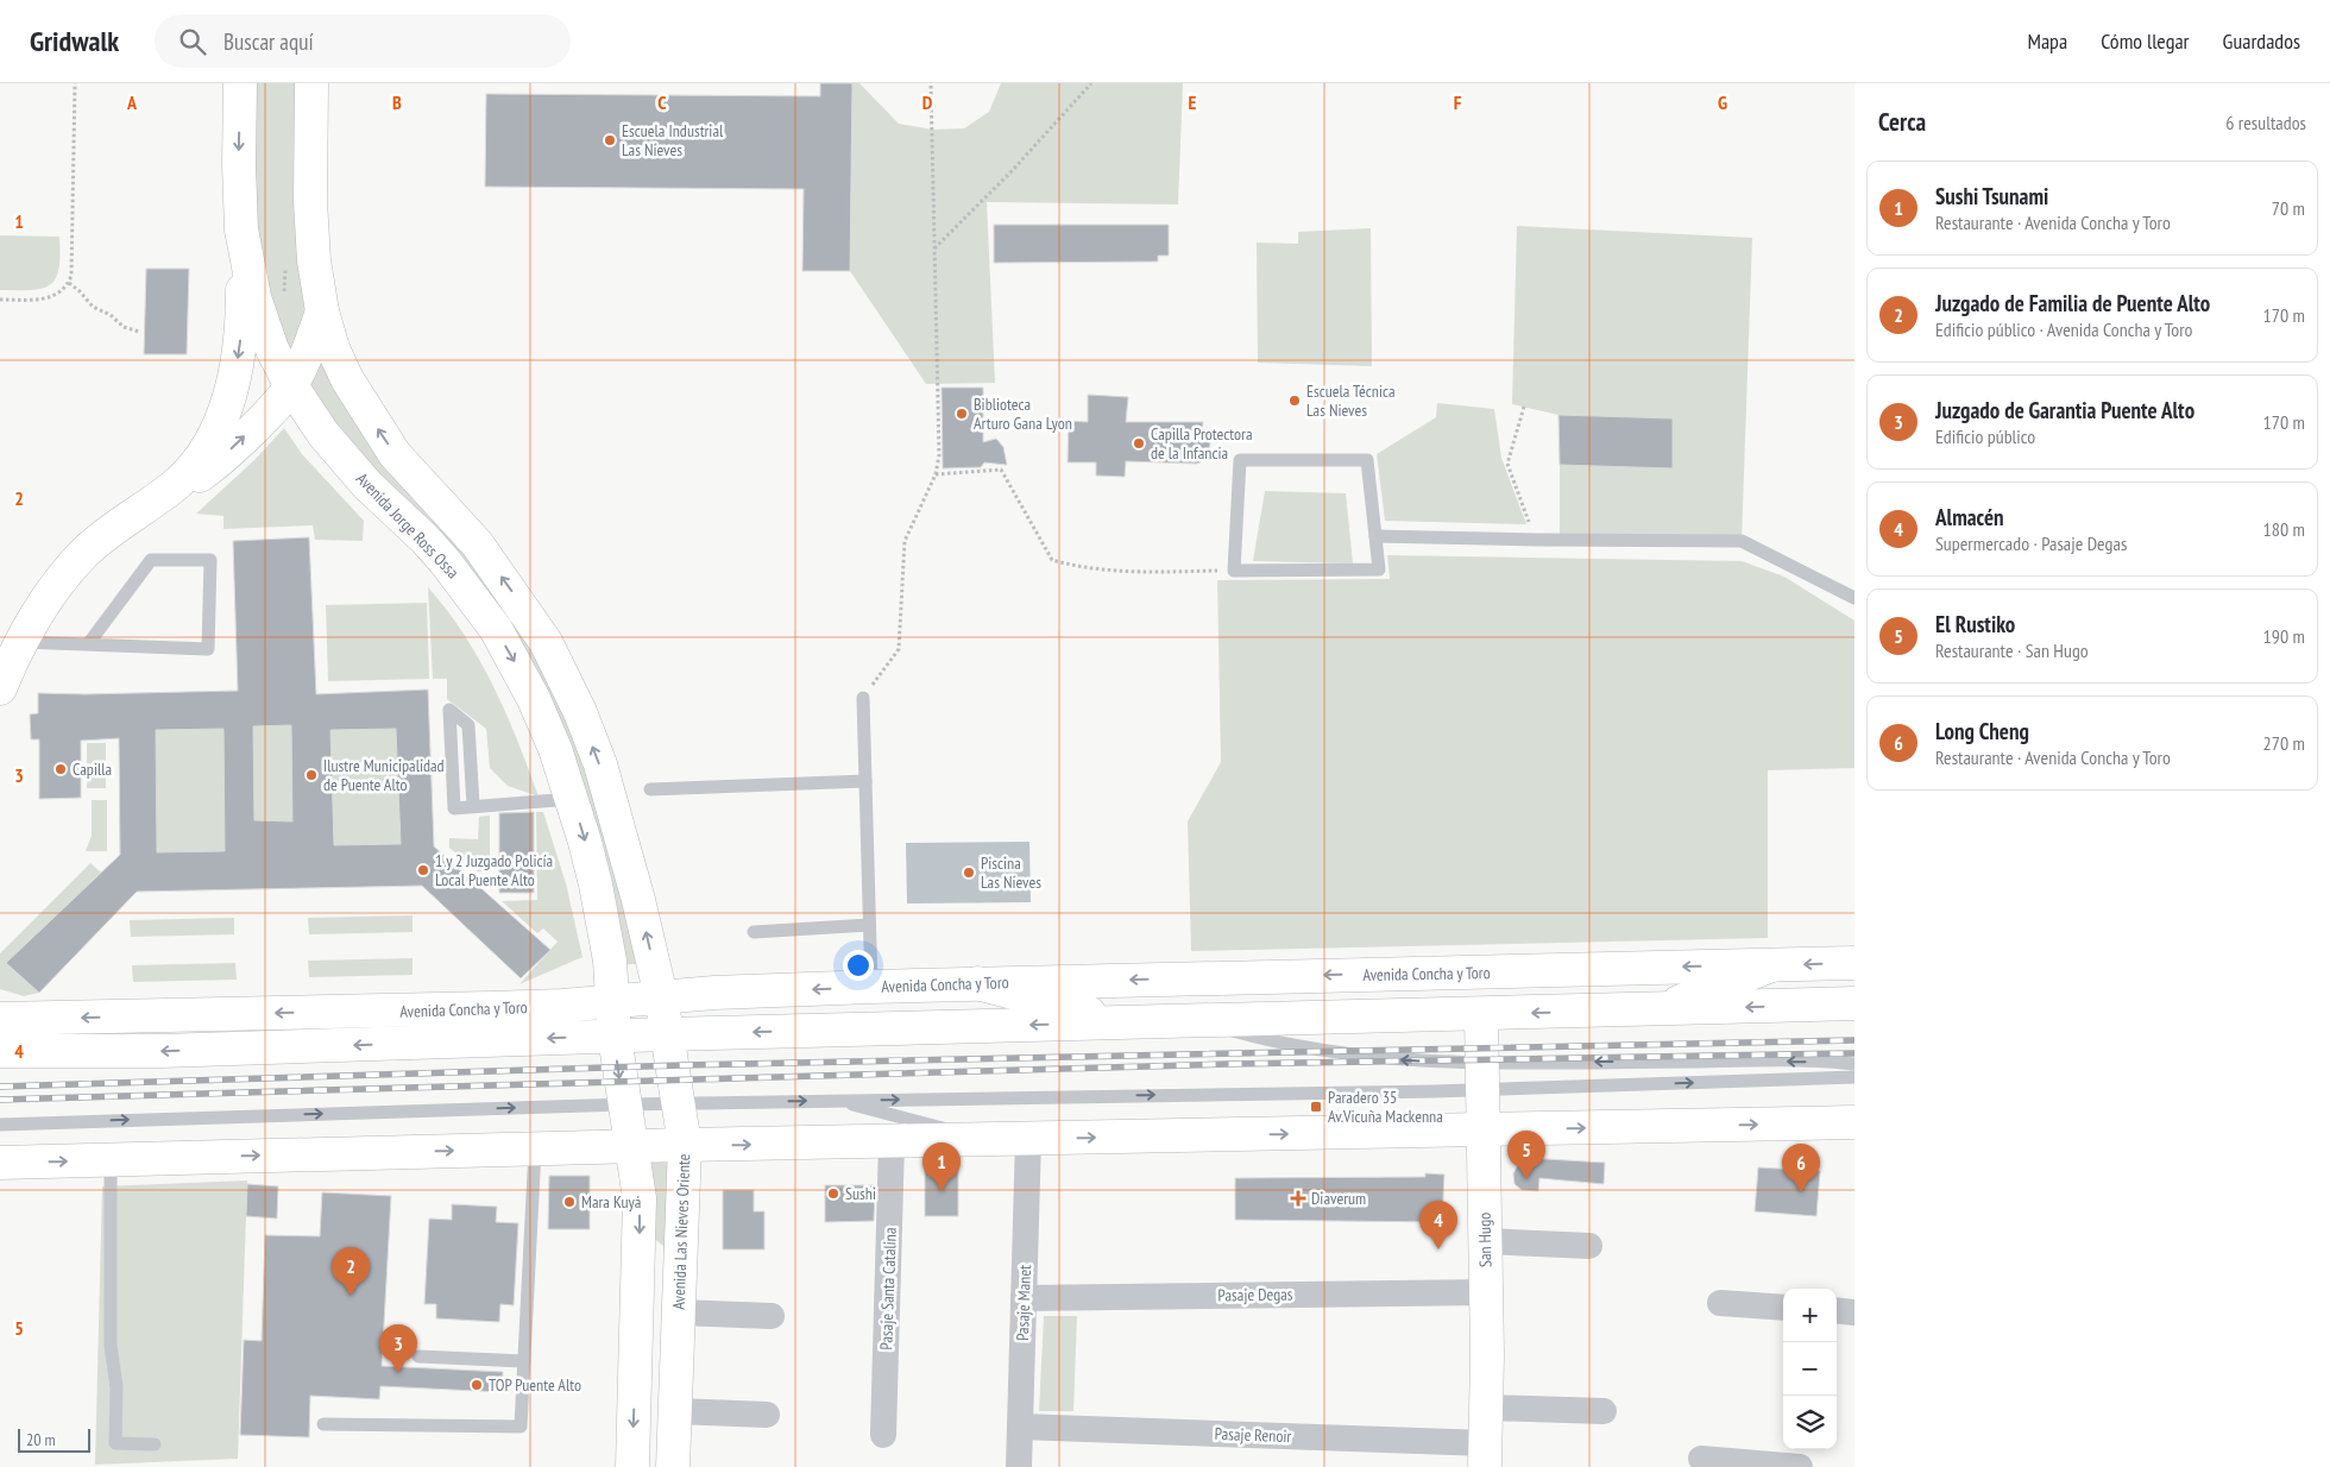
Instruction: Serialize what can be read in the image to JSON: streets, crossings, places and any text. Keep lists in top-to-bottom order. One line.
{"streets":{"street":["Avenida Jorge Ross Ossa","Avenida Concha y Toro","Avenida Las Nieves Oriente","San Hugo","Pasaje Santa Catalina","Pasaje Degas","Pasaje Manet","Pasaje Renoir"]},"crossings":[["Avenida Jorge Ross Ossa","Avenida Concha y Toro"],["Avenida Concha y Toro","Avenida Las Nieves Oriente"],["Avenida Concha y Toro","San Hugo"],["San Hugo","Pasaje Degas"],["San Hugo","Pasaje Renoir"],["Pasaje Degas","Pasaje Manet"],["Pasaje Manet","Pasaje Renoir"]],"places":{"other":["Escuela Industrial Las Nieves","Escuela Técnica Las Nieves","Biblioteca Arturo Gana Lyon","Capilla Protectora de la Infancia","Capilla","Ilustre Municipalidad de Puente Alto","1 y 2 Juzgado Policía Local Puente Alto","Piscina Las Nieves","Sushi","Mara Kuyá","TOP Puente Alto"],"transit":["Paradero 35 Av.Vicuña Mackenna"],"health":["Diaverum"]},"scale_bar":"20 m","page":{"header":"Gridwalk","search":"Buscar aquí","nav":["Mapa","Cómo llegar","Guardados"],"heading":["Cerca","6 resultados"],"list":[{"mark":"1","name":"Sushi Tsunami","note":"Restaurante · Avenida Concha y Toro","value":"70 m"},{"mark":"2","name":"Juzgado de Familia de Puente Alto","note":"Edificio público · Avenida Concha y Toro","value":"170 m"},{"mark":"3","name":"Juzgado de Garantia Puente Alto","note":"Edificio público","value":"170 m"},{"mark":"4","name":"Almacén","note":"Supermercado · Pasaje Degas","value":"180 m"},{"mark":"5","name":"El Rustiko","note":"Restaurante · San Hugo","value":"190 m"},{"mark":"6","name":"Long Cheng","note":"Restaurante · Avenida Concha y Toro","value":"270 m"}],"pins":["5","1","6","4","2","3"],"map_buttons":["+","−"],"scale":"20 m"},"grid":{"columns":["A","B","C","D","E","F","G"],"rows":["1","2","3","4","5"]}}
